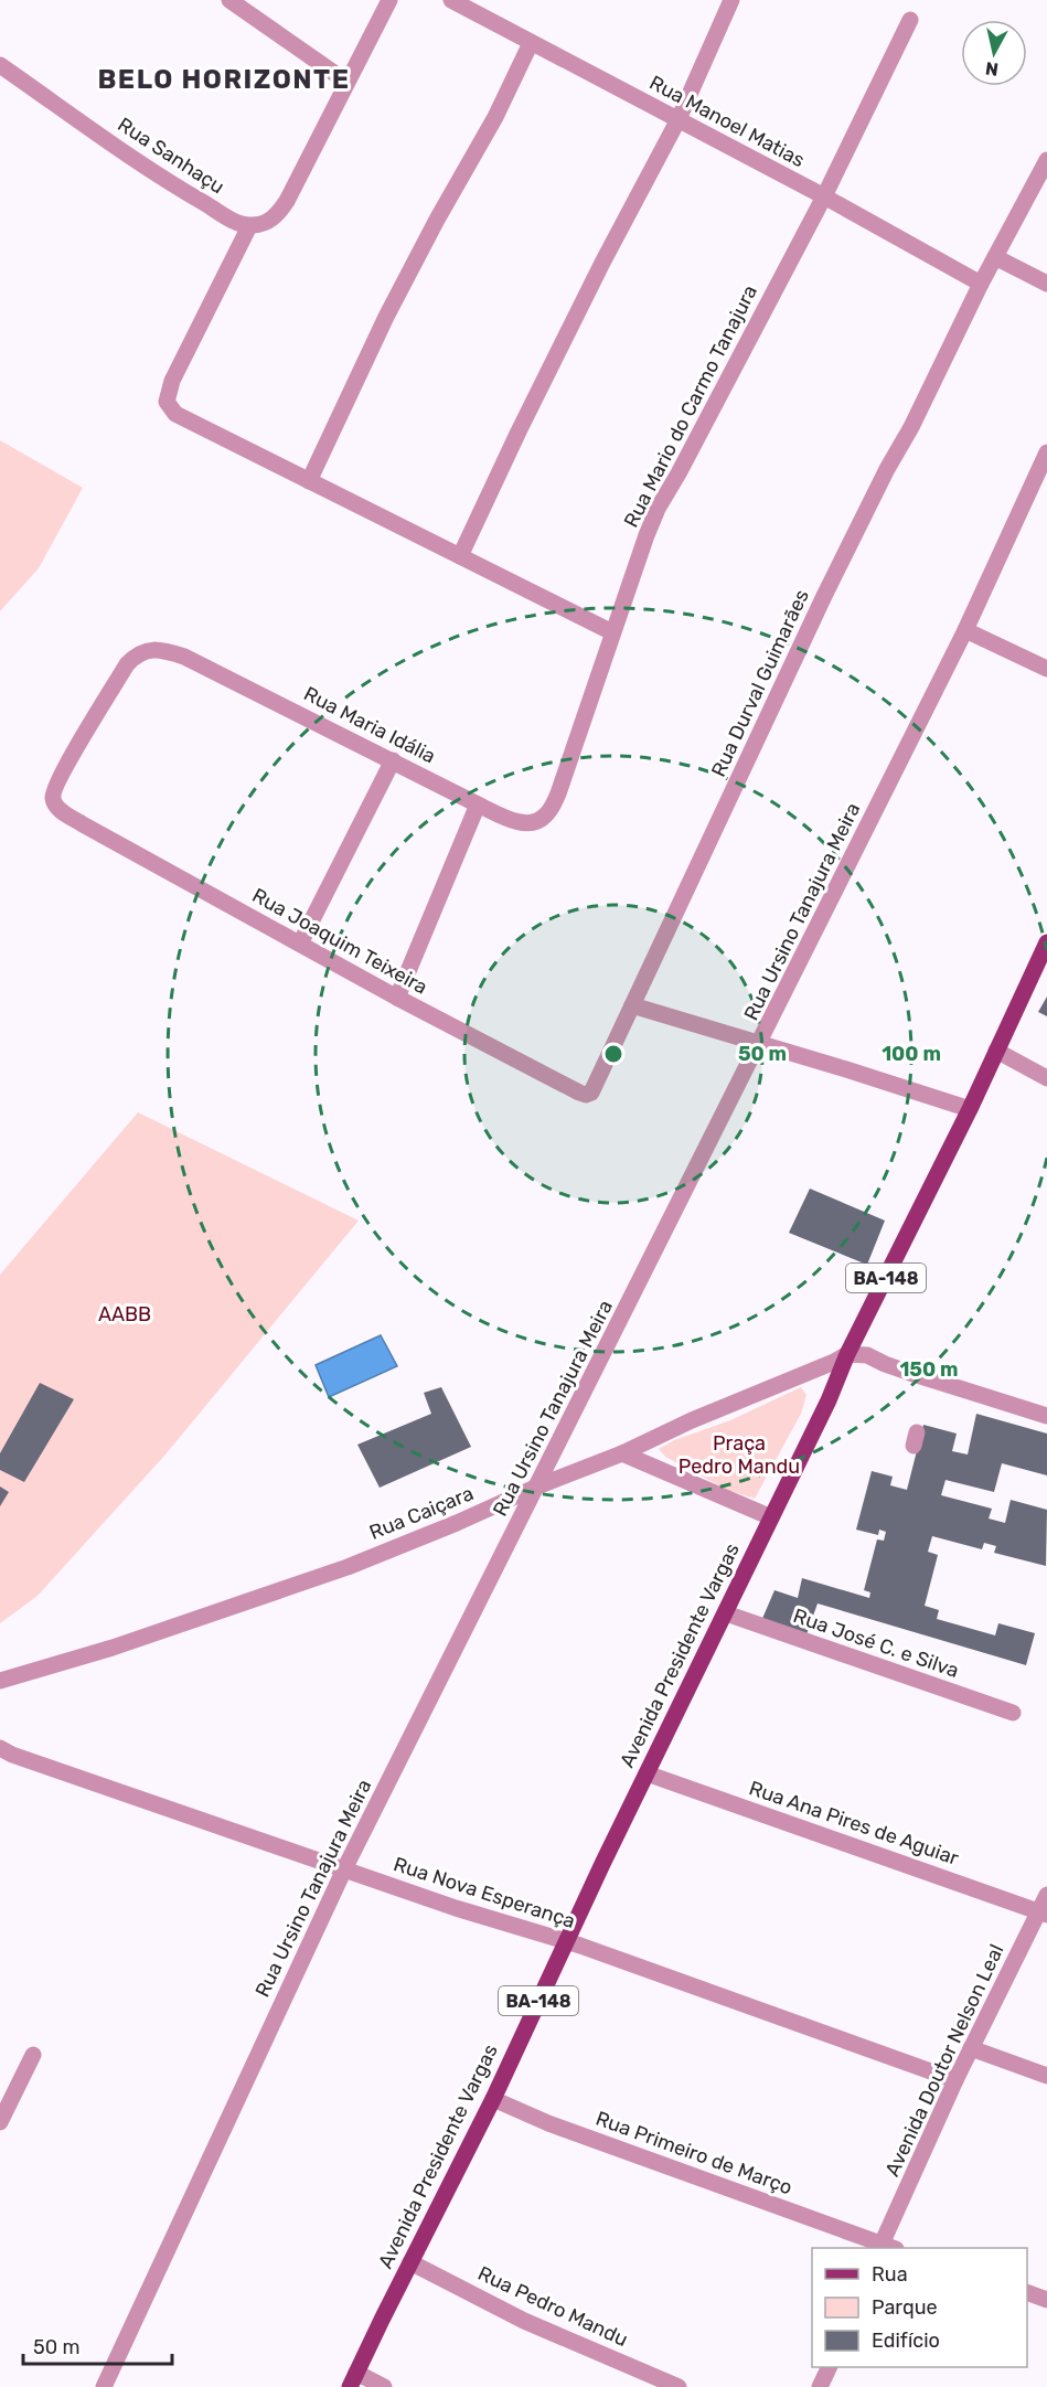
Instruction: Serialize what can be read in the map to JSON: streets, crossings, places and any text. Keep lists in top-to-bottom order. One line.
{"streets":{"main road":["BA-148","Avenida Presidente Vargas"],"street":["Rua Manoel Matias","Rua Sanhaçu","Rua Mario do Carmo Tanajura","Rua Durval Guimarães","Rua Maria Idália","Rua Ursino Tanajura Meira","Rua Joaquim Teixeira","Rua Caiçara","Rua José C. e Silva","Rua Ana Pires de Aguiar","Rua Nova Esperança","Avenida Doutor Nelson Leal","Rua Primeiro de Março","Rua Pedro Mandu"]},"crossings":[["Rua Manoel Matias","Rua Mario do Carmo Tanajura"],["Rua Manoel Matias","Rua Durval Guimarães"],["Rua Mario do Carmo Tanajura","Rua Maria Idália"],["Rua Durval Guimarães","Rua Joaquim Teixeira"],["Rua Maria Idália","Rua Joaquim Teixeira"],["Rua Ursino Tanajura Meira","Rua Caiçara"],["Rua Ursino Tanajura Meira","Rua Nova Esperança"],["Rua Caiçara","Avenida Presidente Vargas"],["Rua José C. e Silva","Avenida Presidente Vargas"],["Avenida Presidente Vargas","Rua Ana Pires de Aguiar"],["Avenida Presidente Vargas","Rua Nova Esperança"],["Avenida Presidente Vargas","Rua Primeiro de Março"],["Avenida Presidente Vargas","Rua Pedro Mandu"],["Rua Ana Pires de Aguiar","Avenida Doutor Nelson Leal"],["Rua Nova Esperança","Avenida Doutor Nelson Leal"],["Avenida Doutor Nelson Leal","Rua Primeiro de Março"]],"districts":["BELO HORIZONTE"],"parks":["AABB","Praça Pedro Mandu"],"legend":["Rua","Parque","Edifício"],"scale_bar":"50 m","north":"bottom","rings":["50 m","100 m","150 m"]}
